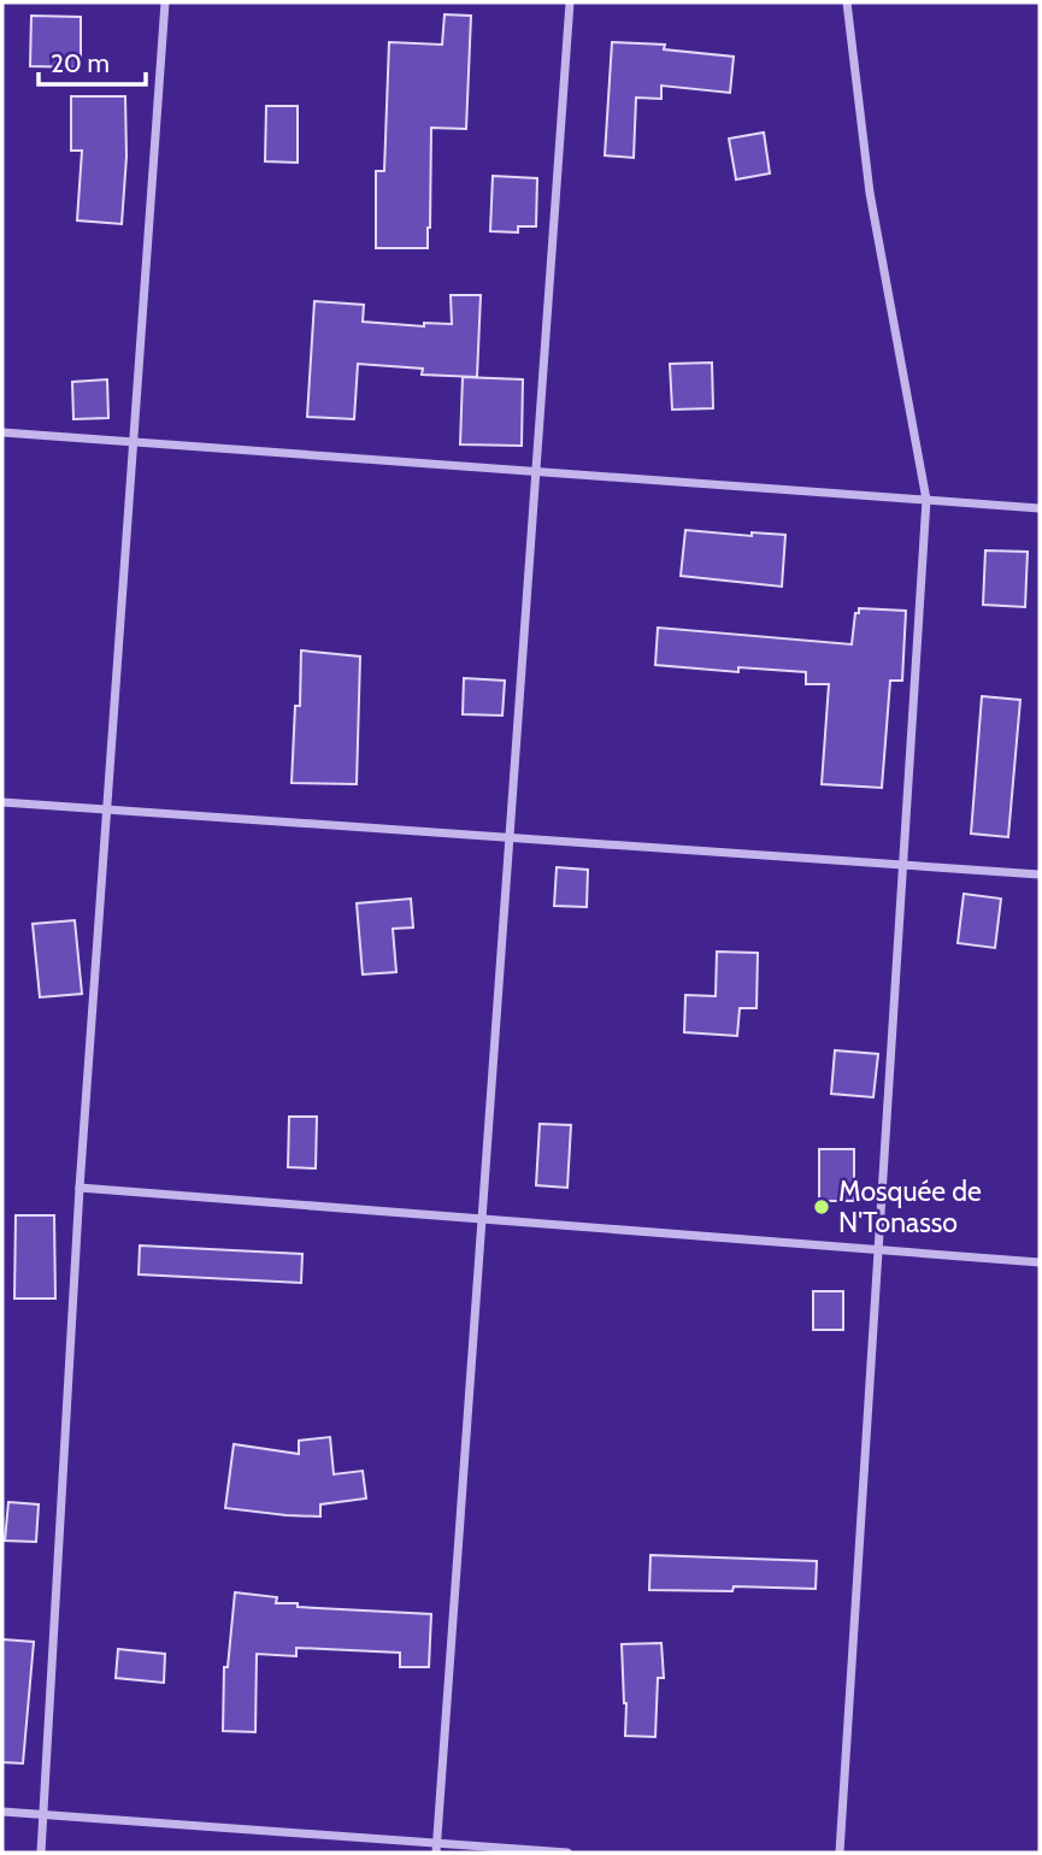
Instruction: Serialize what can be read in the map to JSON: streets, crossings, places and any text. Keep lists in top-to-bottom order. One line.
{"places":["Mosquée de N'Tonasso"],"scale_bar":"20 m"}
